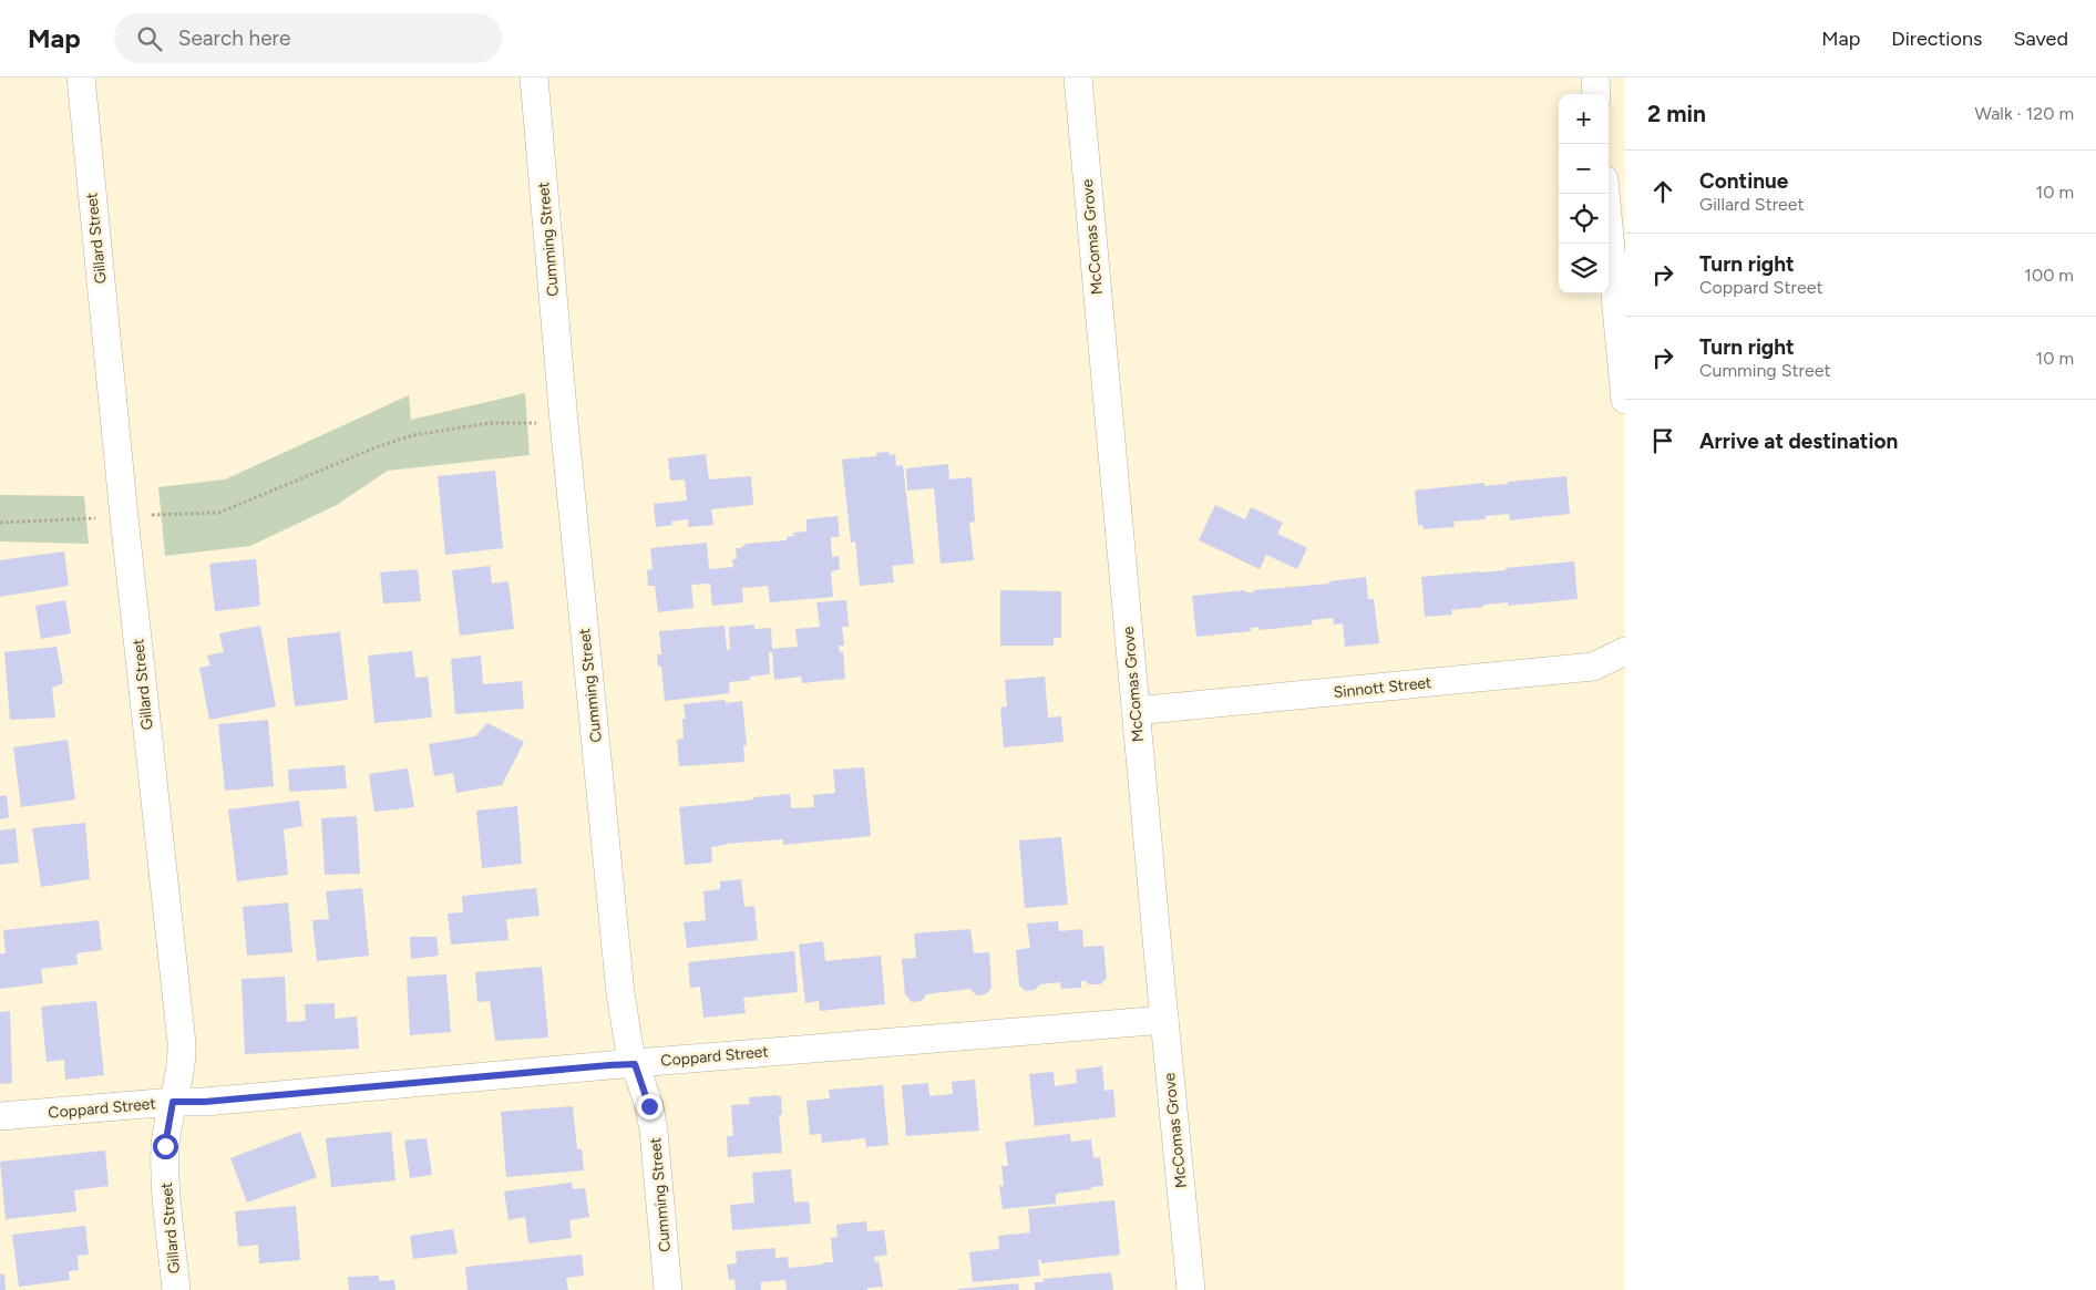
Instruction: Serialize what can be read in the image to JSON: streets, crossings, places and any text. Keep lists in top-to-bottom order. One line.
{"streets":{"street":["McComas Grove","Gillard Street","Cumming Street","Sinnott Street","Coppard Street"]},"crossings":[["McComas Grove","Sinnott Street"],["McComas Grove","Coppard Street"],["Gillard Street","Coppard Street"],["Cumming Street","Coppard Street"]],"page":{"header":"Map","search":"Search here","nav":["Map","Directions","Saved"],"heading":["2 min","Walk · 120 m"],"map_buttons":["+","−"],"list":[["Continue","Gillard Street","10 m"],["Turn right","Coppard Street","100 m"],["Turn right","Cumming Street","10 m"],"Arrive at destination"]}}
